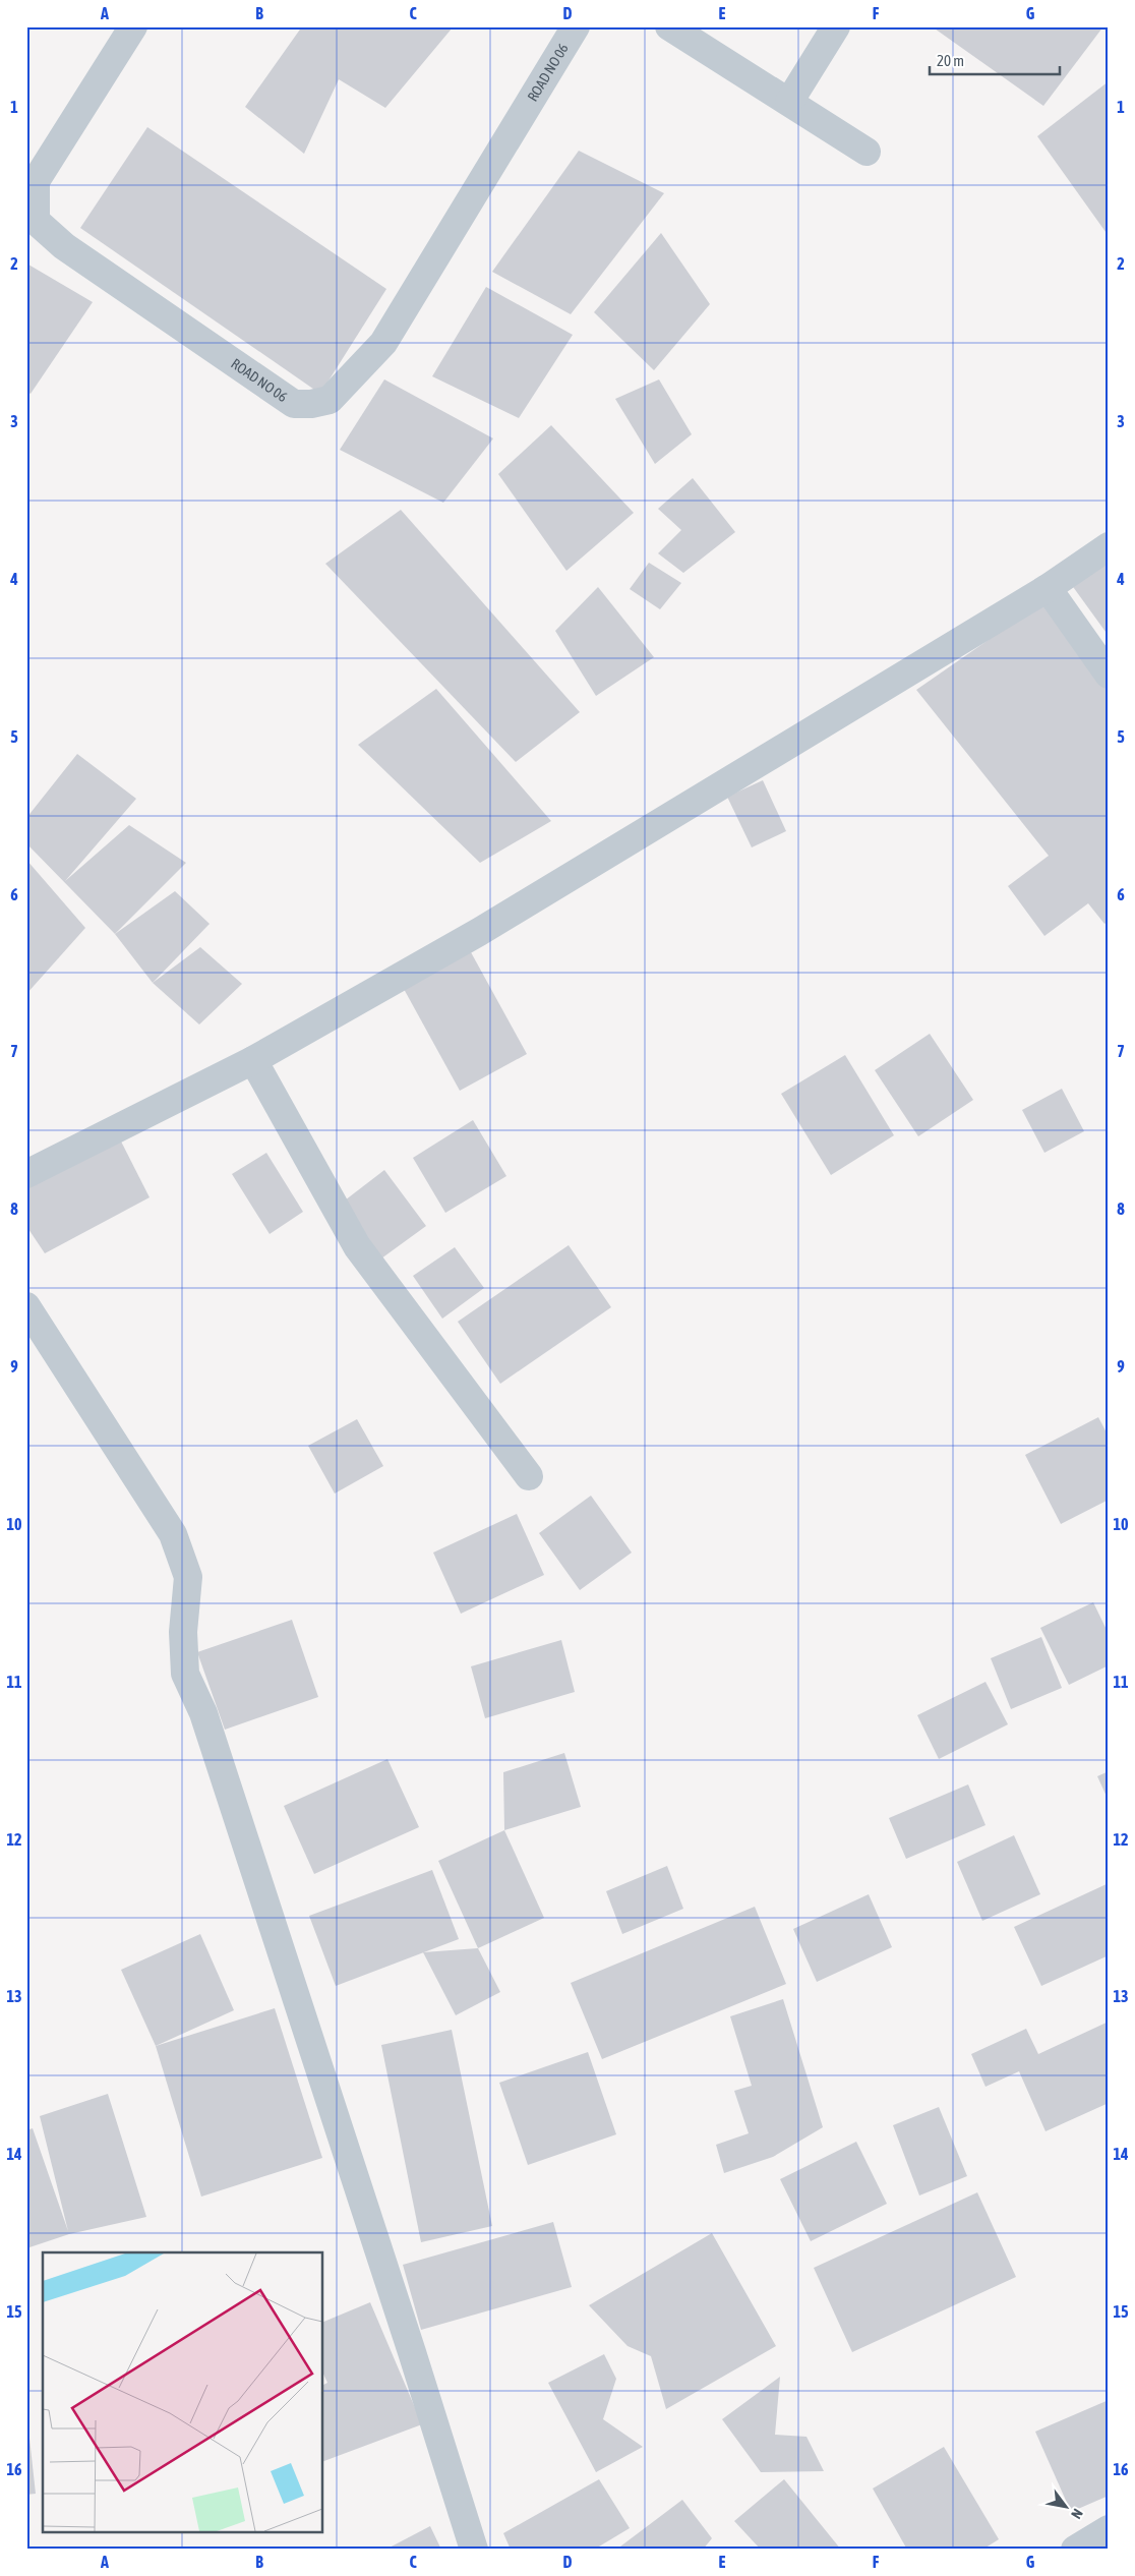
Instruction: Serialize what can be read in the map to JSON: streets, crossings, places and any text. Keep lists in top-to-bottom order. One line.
{"streets":{"street":["ROAD NO 06"]},"scale_bar":"20 m","north":"bottom right","grid":{"columns":["A","B","C","D","E","F","G"],"rows":["1","2","3","4","5","6","7","8","9","10","11","12","13","14","15","16"]}}
